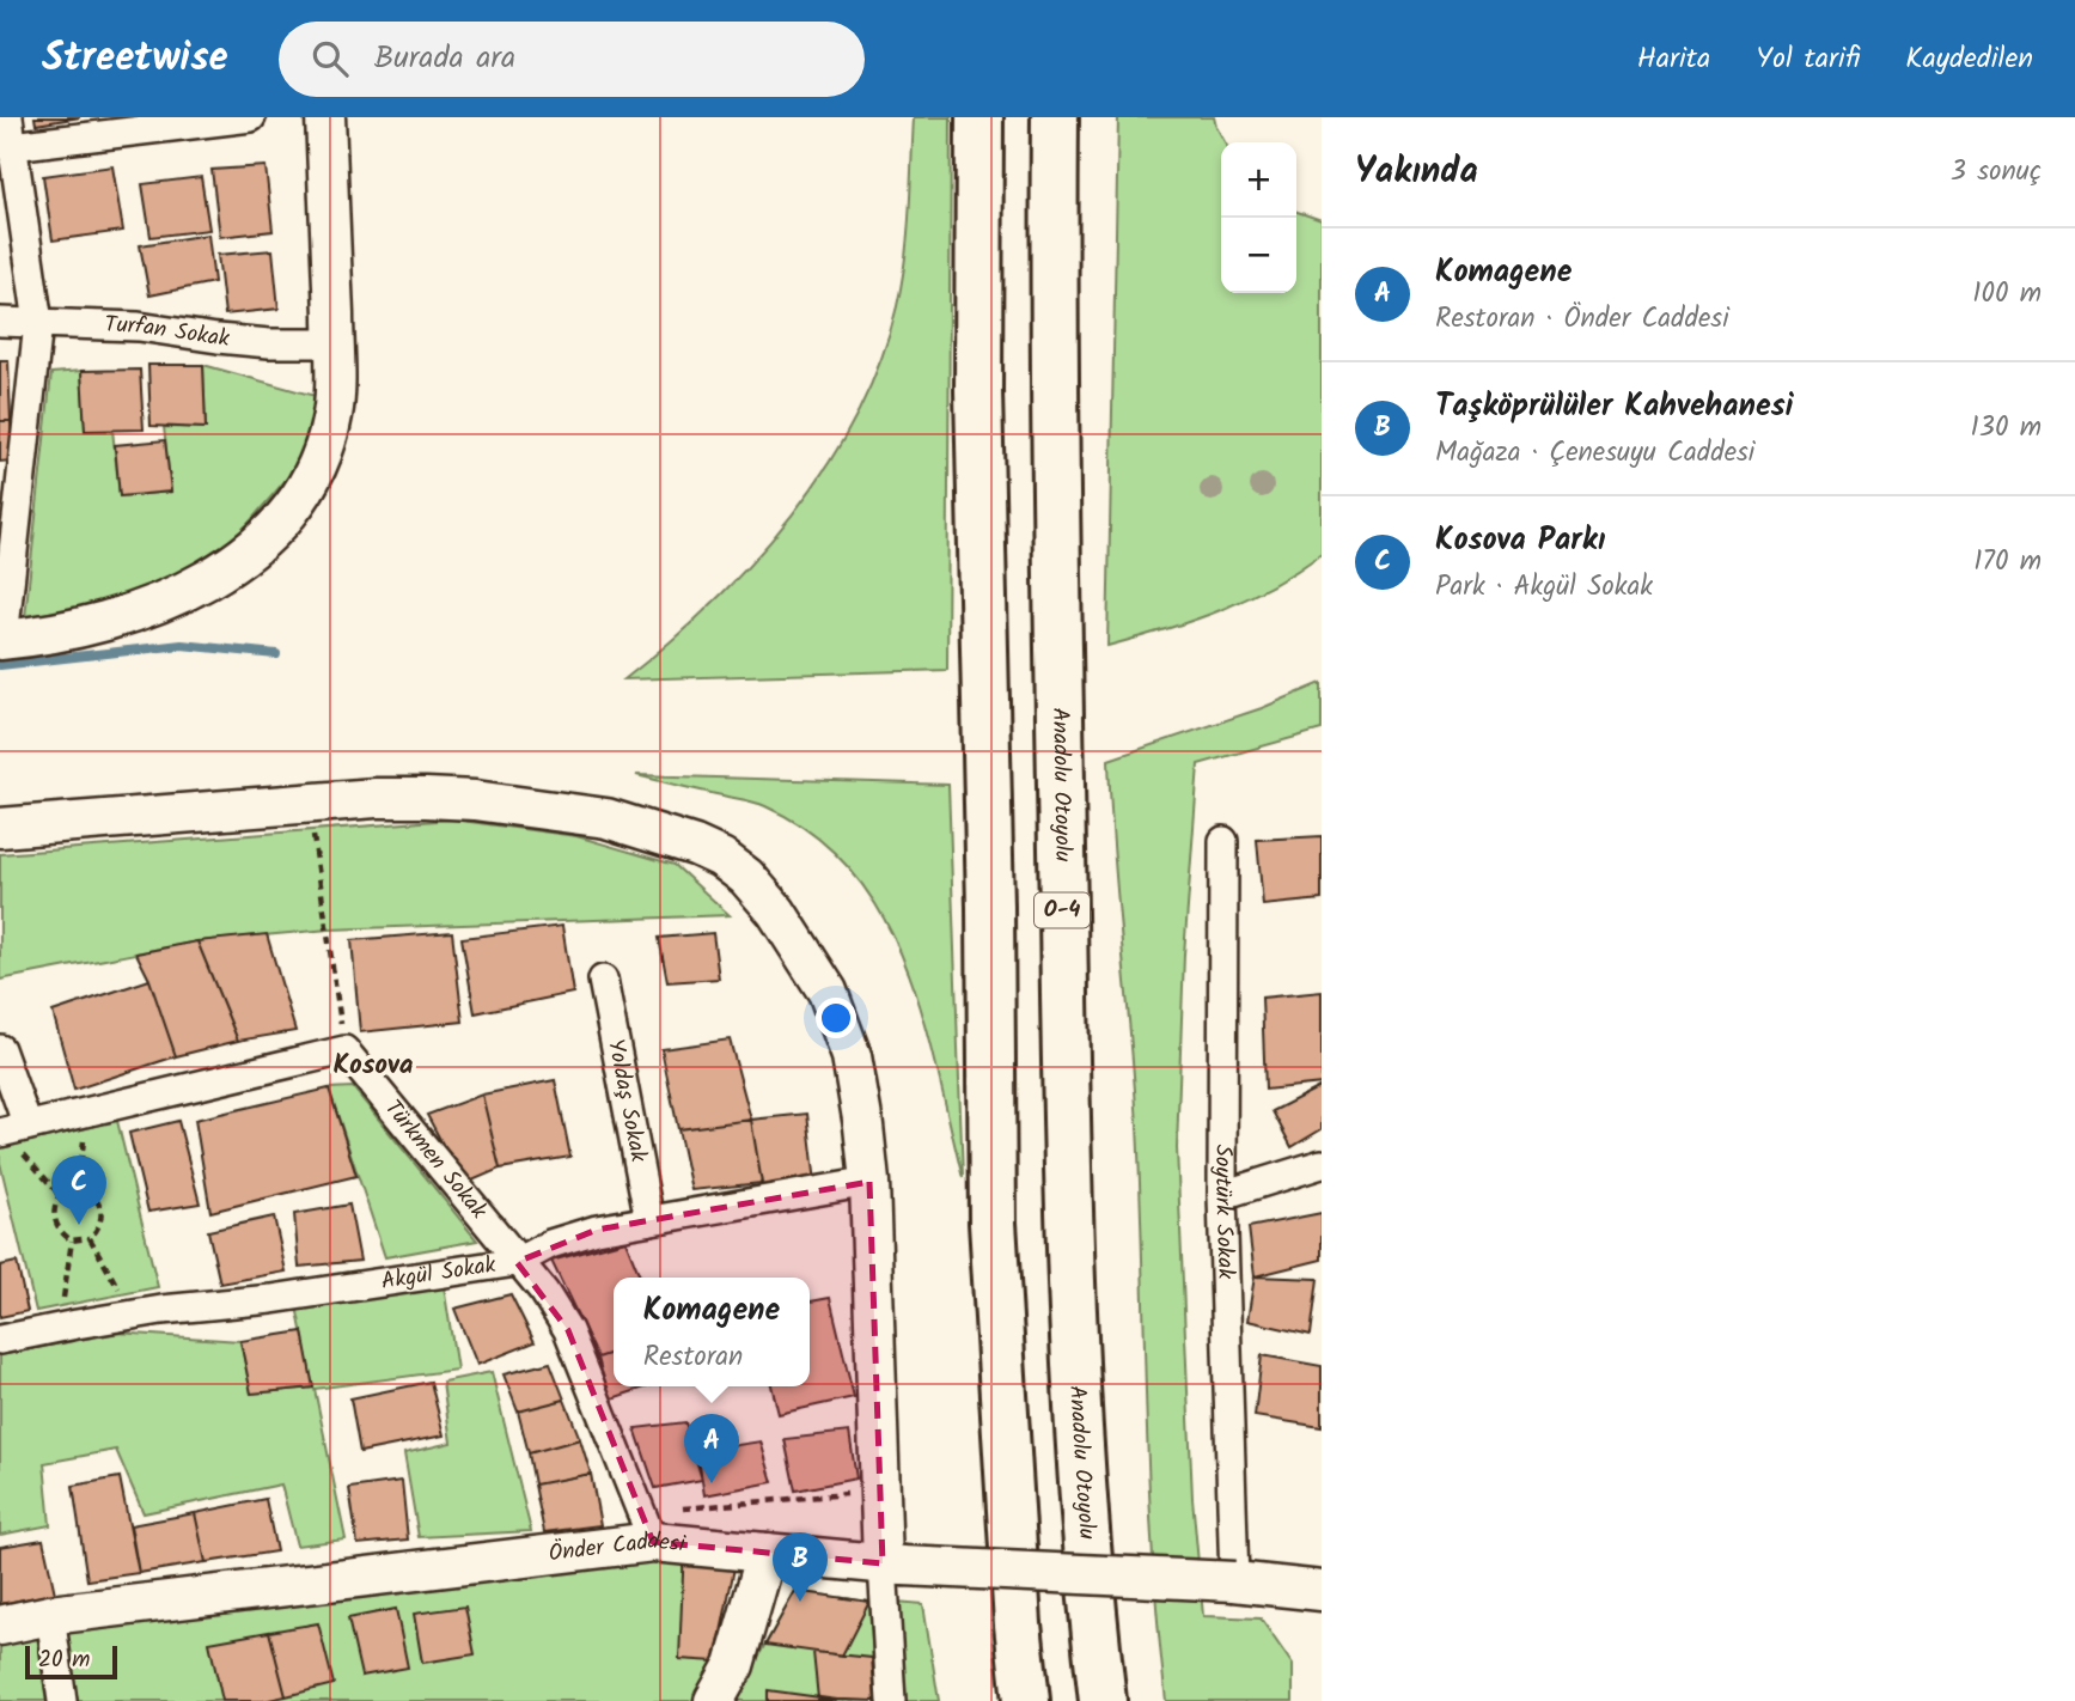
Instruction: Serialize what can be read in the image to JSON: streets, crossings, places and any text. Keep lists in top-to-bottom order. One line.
{"streets":{"highway":["Anadolu Otoyolu","O-4"],"street":["Turfan Sokak","Yoldaş Sokak","Türkmen Sokak","Soytürk Sokak","Akgül Sokak","Önder Caddesi"]},"crossings":[["Yoldaş Sokak","Akgül Sokak"],["Türkmen Sokak","Akgül Sokak"],["Türkmen Sokak","Önder Caddesi"],["Soytürk Sokak","Önder Caddesi"]],"districts":["Kosova"],"scale_bar":"20 m","page":{"header":"Streetwise","search":"Burada ara","nav":["Harita","Yol tarifi","Kaydedilen"],"heading":["Yakında","3 sonuç"],"map_buttons":["+","−"],"list":[{"mark":"A","name":"Komagene","note":"Restoran · Önder Caddesi","value":"100 m"},{"mark":"B","name":"Taşköprülüler Kahvehanesi","note":"Mağaza · Çenesuyu Caddesi","value":"130 m"},{"mark":"C","name":"Kosova Parkı","note":"Park · Akgül Sokak","value":"170 m"}],"pins":["C","A","B"],"popup":["Komagene","Restoran"],"scale":"20 m"}}
